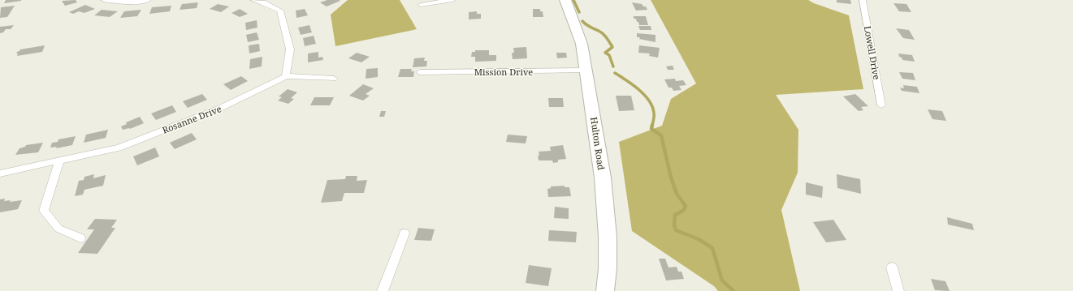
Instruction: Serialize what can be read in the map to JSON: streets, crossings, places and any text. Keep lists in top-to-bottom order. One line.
{"streets":{"main road":["Hulton Road"],"street":["Lowell Drive","Mission Drive","Rosanne Drive"]},"crossings":[["Mission Drive","Hulton Road"]]}
